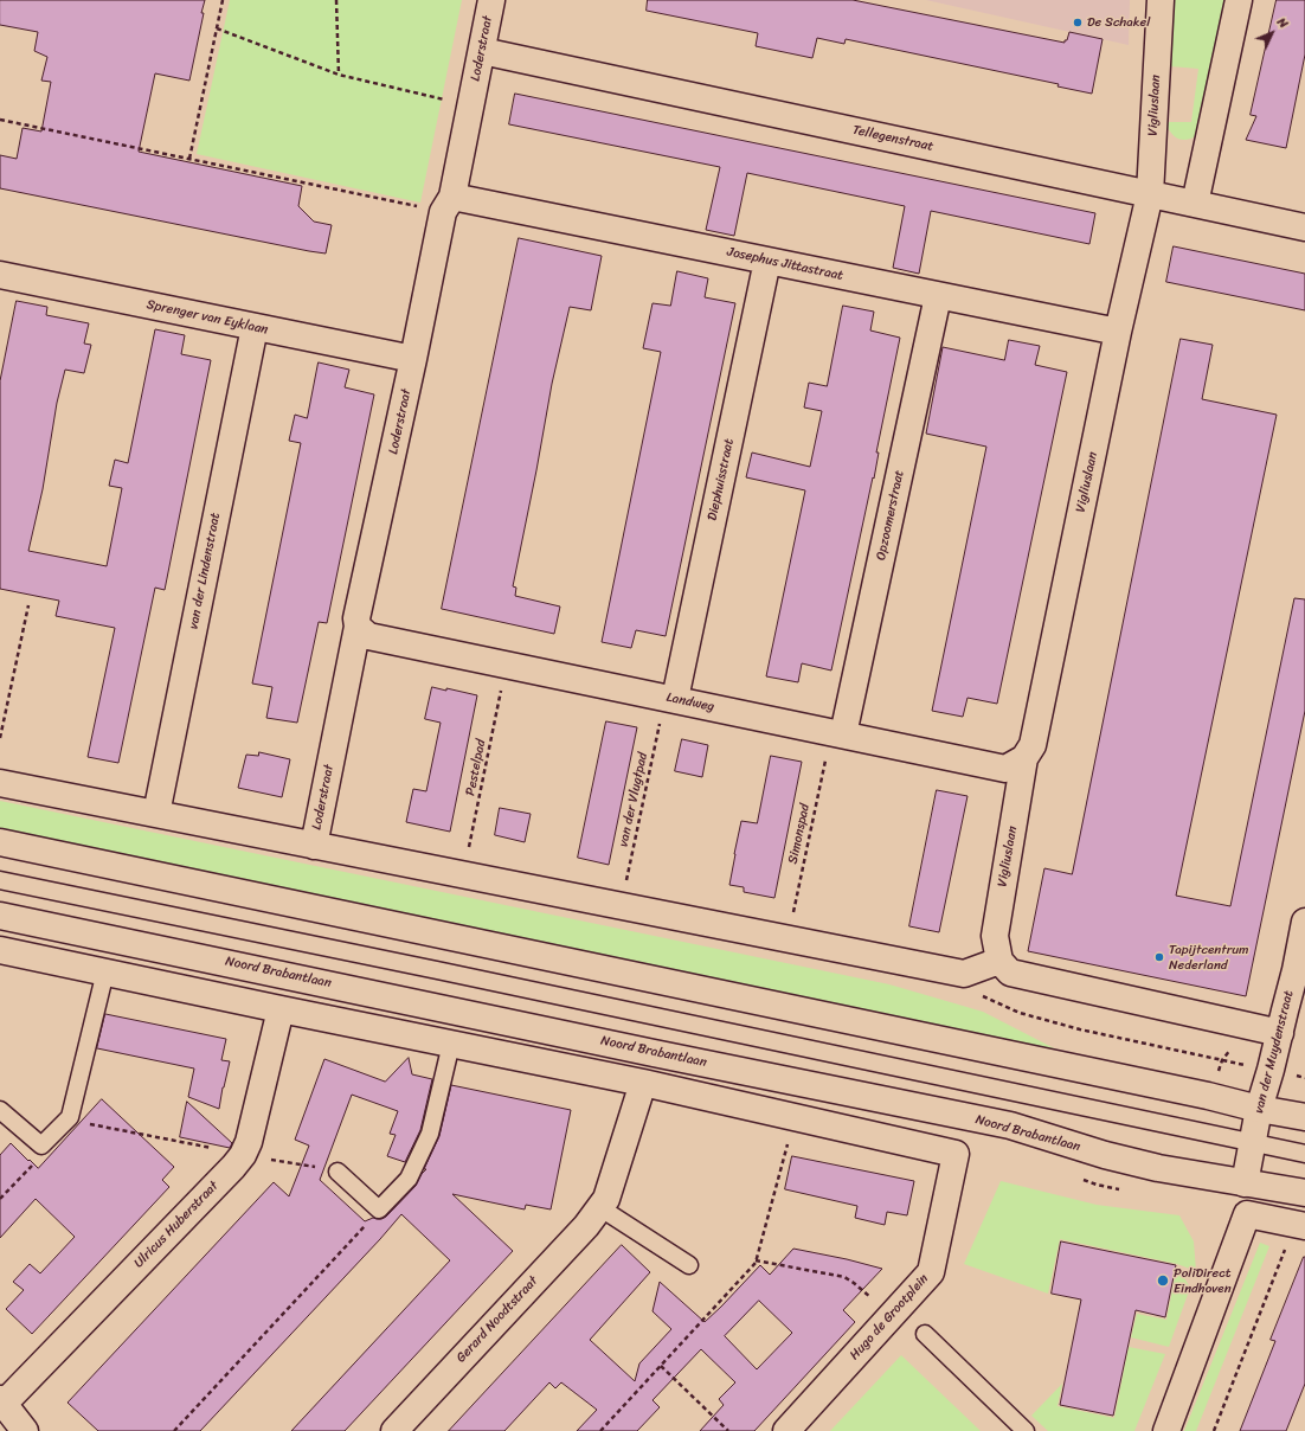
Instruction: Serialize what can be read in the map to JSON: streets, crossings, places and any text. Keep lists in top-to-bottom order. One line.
{"streets":{"street":["Loderstraat","Vigliuslaan","Tellegenstraat","Josephus Jittastraat","Sprenger van Eyklaan","Diephuisstraat","Opzoomerstraat","van der Lindenstraat","Landweg","Noord Brabantlaan","van der Muydenstraat","Ulricus Huberstraat","Hugo de Grootplein","Gerard Noodtstraat"],"path":["Pestelpad","van der Vlugtpad","Simonspad"]},"crossings":[["Loderstraat","Tellegenstraat"],["Loderstraat","Josephus Jittastraat"],["Loderstraat","Sprenger van Eyklaan"],["Loderstraat","Landweg"],["Vigliuslaan","Tellegenstraat"],["Vigliuslaan","Josephus Jittastraat"],["Vigliuslaan","Landweg"],["Josephus Jittastraat","Diephuisstraat"],["Josephus Jittastraat","Opzoomerstraat"],["Sprenger van Eyklaan","van der Lindenstraat"],["Diephuisstraat","Landweg"],["Diephuisstraat","van der Vlugtpad"],["Opzoomerstraat","Landweg"],["Opzoomerstraat","Simonspad"],["Landweg","Pestelpad"],["Landweg","van der Vlugtpad"],["Landweg","Simonspad"],["Noord Brabantlaan","van der Muydenstraat"]],"places":["De Schakel","Tapijtcentrum Nederland","PoliDirect Eindhoven"],"north":"top right"}
